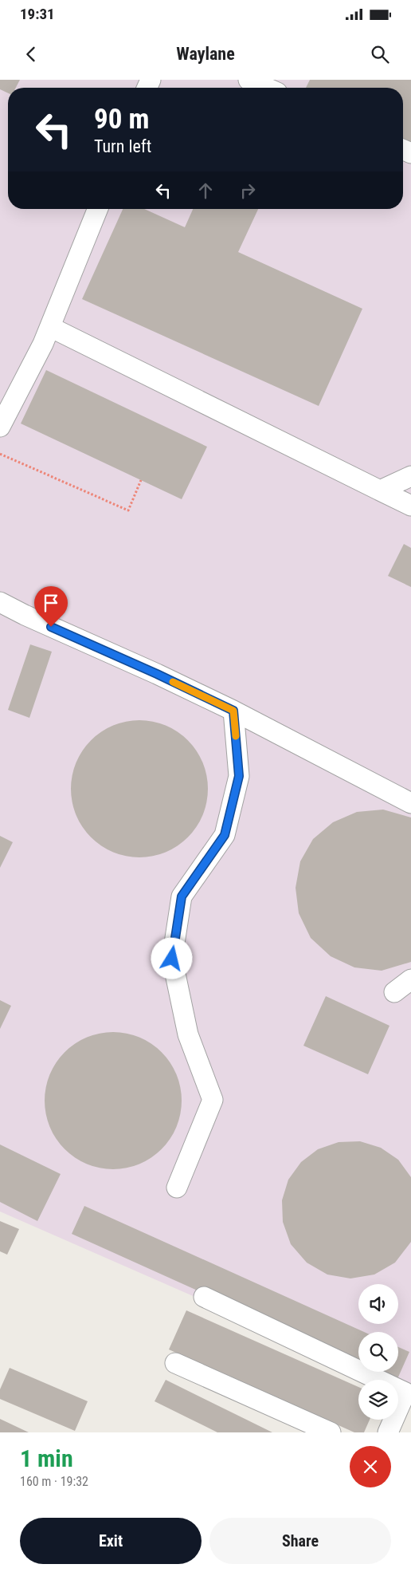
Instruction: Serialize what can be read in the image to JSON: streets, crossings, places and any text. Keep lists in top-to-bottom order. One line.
{"page":{"status":"19:31","header":"Waylane","turn":["90 m","Turn left"],"heading":["1 min","160 m · 19:32"],"buttons":["Exit","Share"]}}
